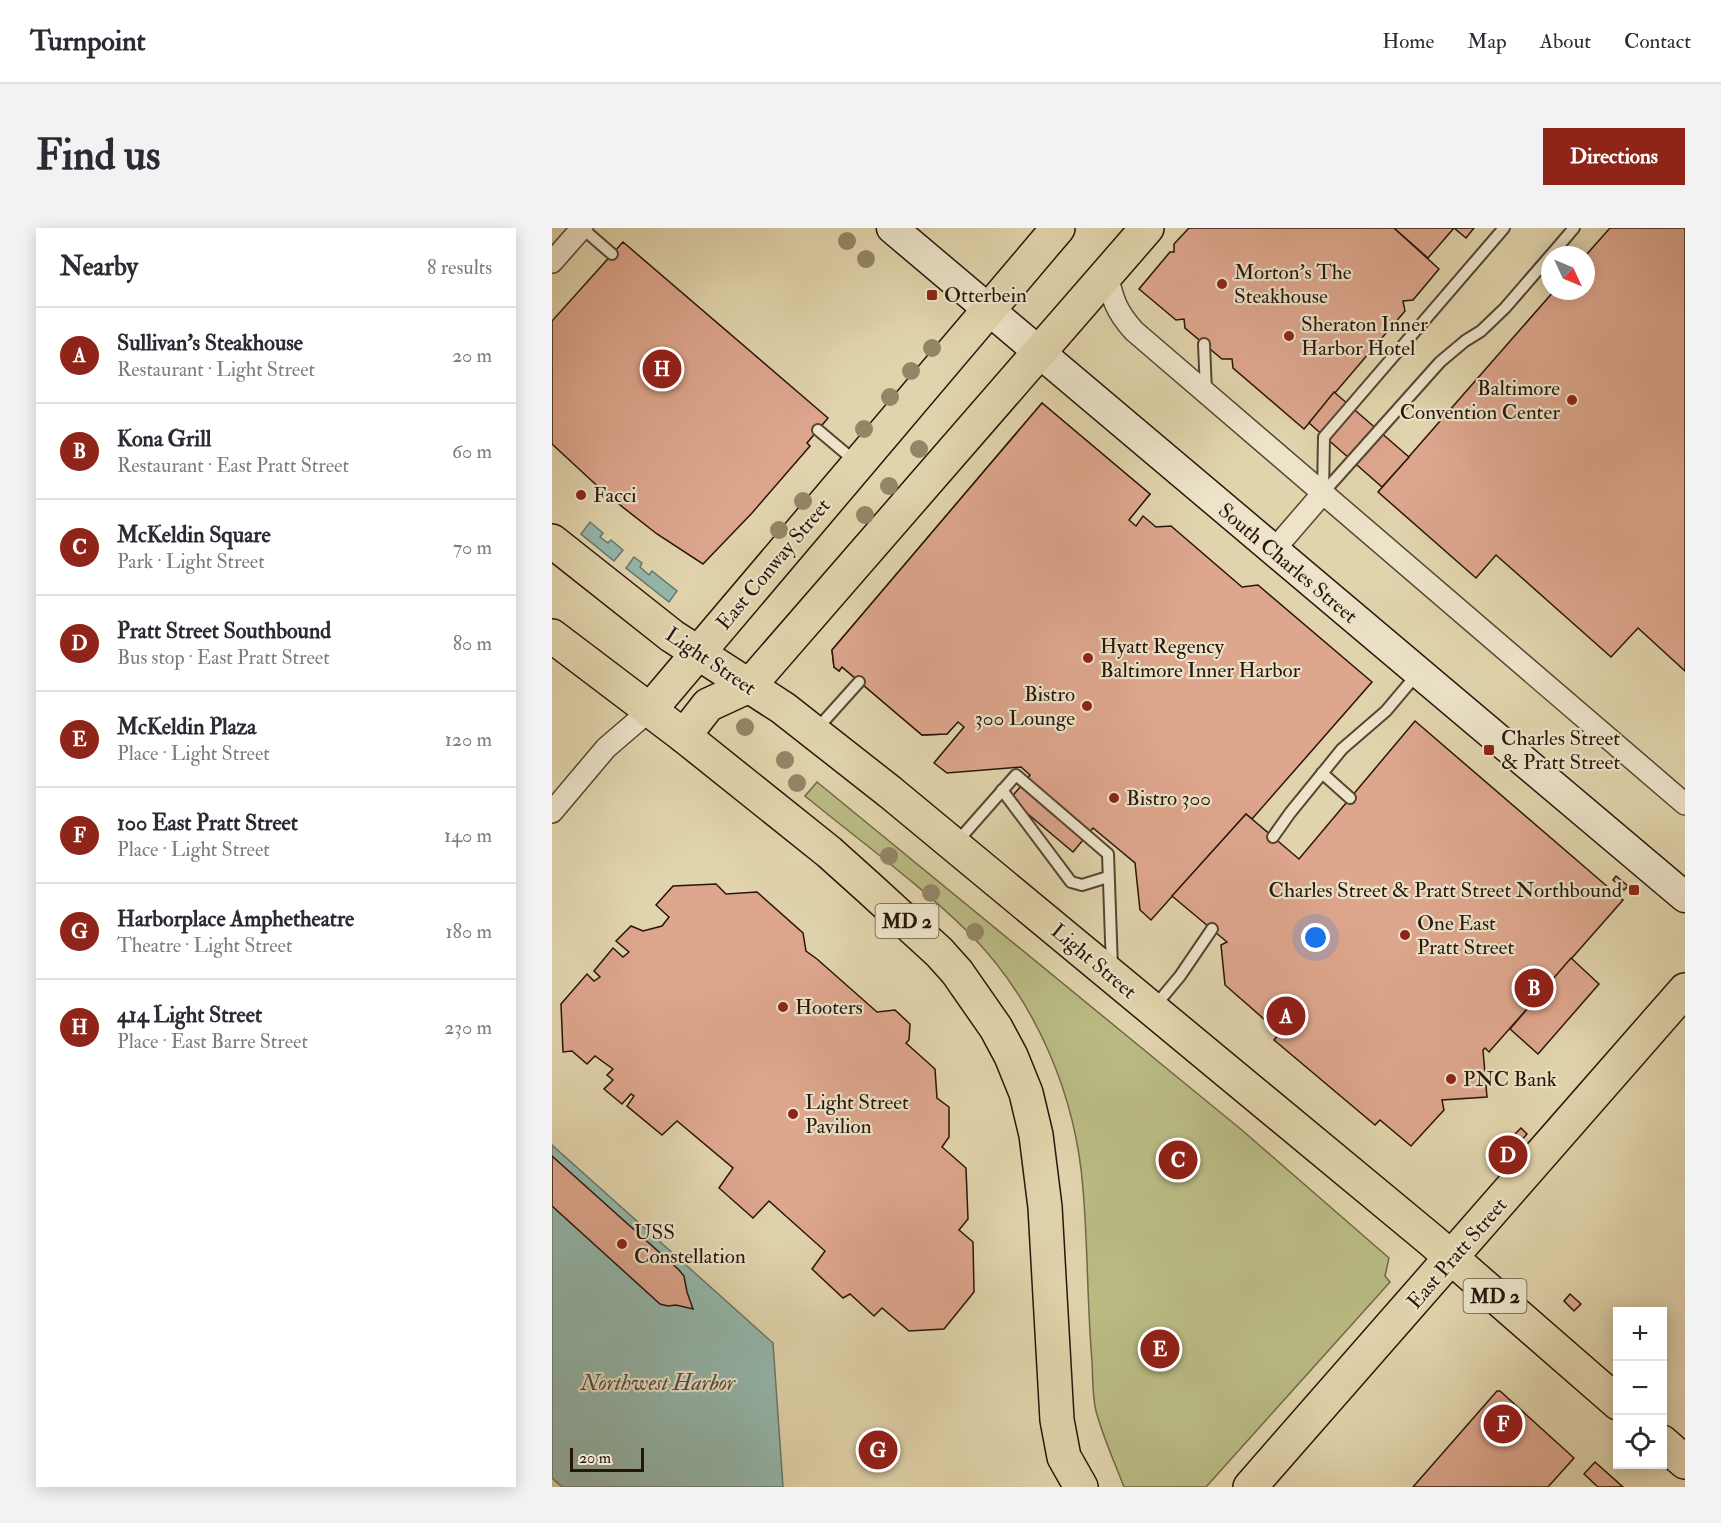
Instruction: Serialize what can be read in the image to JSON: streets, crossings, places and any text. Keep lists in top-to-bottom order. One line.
{"streets":{"main road":["South Charles Street","East Conway Street","Light Street","MD 2","East Pratt Street"]},"crossings":[["South Charles Street","East Conway Street"],["East Conway Street","Light Street"],["East Conway Street","MD 2"],["Light Street","East Pratt Street"]],"water":["Northwest Harbor"],"places":{"other":["Morton's The Steakhouse","Sheraton Inner Harbor Hotel","Baltimore Convention Center","Facci","Hyatt Regency Baltimore Inner Harbor","Bistro 300 Lounge","Bistro 300","One East Pratt Street","Hooters","PNC Bank","Light Street Pavilion","USS Constellation"],"transit":["Otterbein","Charles Street & Pratt Street","Charles Street & Pratt Street Northbound"]},"scale_bar":"20 m","north":"bottom right","page":{"header":"Turnpoint","nav":["Home","Map","About","Contact"],"buttons":"Directions","title":"Find us","heading":["Nearby","8 results"],"list":[{"mark":"A","name":"Sullivan's Steakhouse","note":"Restaurant · Light Street","value":"20 m"},{"mark":"B","name":"Kona Grill","note":"Restaurant · East Pratt Street","value":"60 m"},{"mark":"C","name":"McKeldin Square","note":"Park · Light Street","value":"70 m"},{"mark":"D","name":"Pratt Street Southbound","note":"Bus stop · East Pratt Street","value":"80 m"},{"mark":"E","name":"McKeldin Plaza","note":"Place · Light Street","value":"120 m"},{"mark":"F","name":"100 East Pratt Street","note":"Place · Light Street","value":"140 m"},{"mark":"G","name":"Harborplace Amphetheatre","note":"Theatre · Light Street","value":"180 m"},{"mark":"H","name":"414 Light Street","note":"Place · East Barre Street","value":"230 m"}],"pins":["H","B","A","D","C","E","F","G"],"map_buttons":["+","−"],"scale":"20 m"}}
